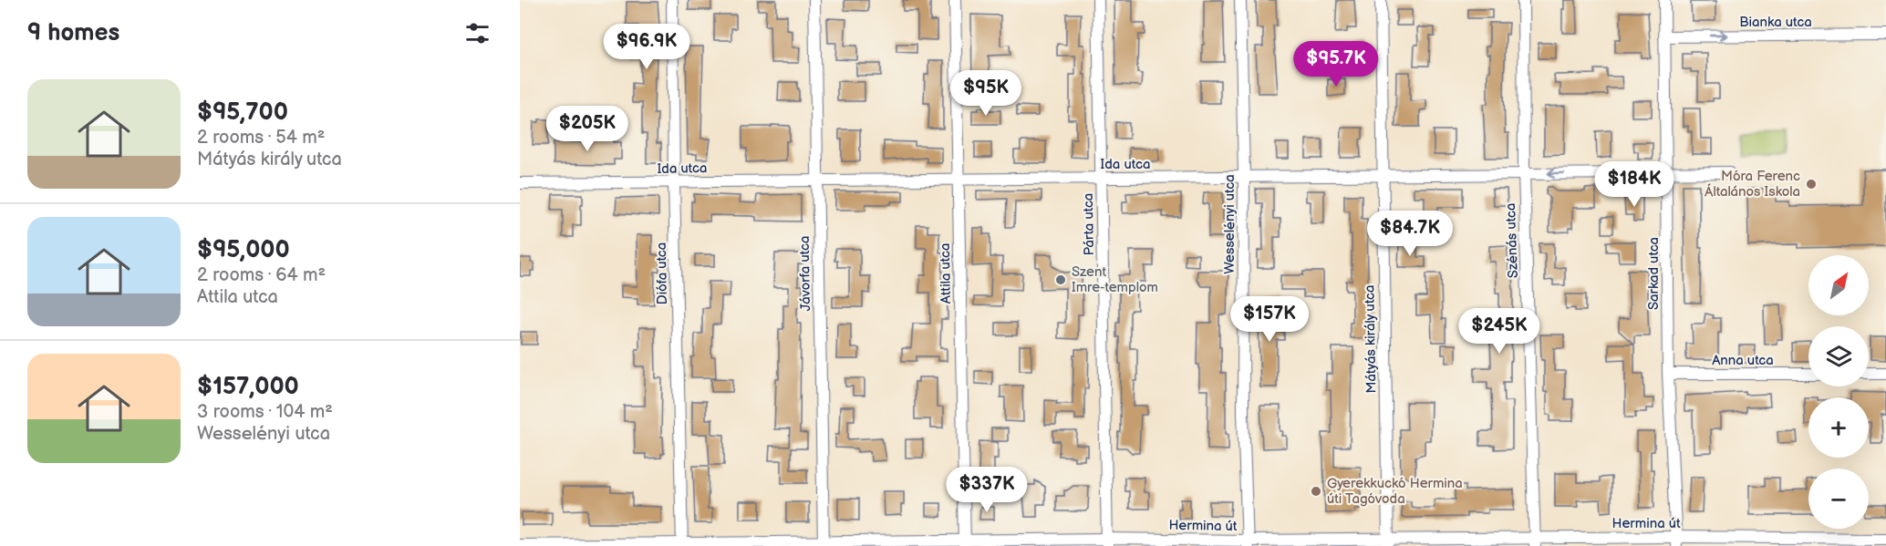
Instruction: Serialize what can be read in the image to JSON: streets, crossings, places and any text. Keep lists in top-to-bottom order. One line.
{"streets":{"street":["Bianka utca","Ida utca","Párta utca","Wesselényi utca","Szénás utca","Diófa utca","Jávorfa utca","Attila utca","Sarkad utca","Mátyás király utca","Anna utca","Hermina út"]},"crossings":[["Bianka utca","Sarkad utca"],["Ida utca","Párta utca"],["Ida utca","Wesselényi utca"],["Ida utca","Szénás utca"],["Ida utca","Diófa utca"],["Ida utca","Jávorfa utca"],["Ida utca","Attila utca"],["Ida utca","Sarkad utca"],["Ida utca","Mátyás király utca"],["Párta utca","Hermina út"],["Wesselényi utca","Hermina út"],["Szénás utca","Hermina út"],["Diófa utca","Hermina út"],["Jávorfa utca","Hermina út"],["Attila utca","Hermina út"],["Sarkad utca","Anna utca"],["Sarkad utca","Hermina út"],["Mátyás király utca","Hermina út"]],"one_way":["Bianka utca"],"places":["Móra Ferenc Általános Iskola","Szent Imre-templom","Gyerekkuckó Hermina úti Tagóvoda"],"north":"top right","page":{"heading":"9 homes","price":["$96.9K","$95.7K","$95K","$205K","$184K","$84.7K","$157K","$245K","$337K"],"list":[{"name":"$95,700","note":"2 rooms · 54 m² · Mátyás király utca"},{"name":"$95,000","note":"2 rooms · 64 m² · Attila utca"},{"name":"$157,000","note":"3 rooms · 104 m² · Wesselényi utca"}],"map_buttons":["+","−"]}}
